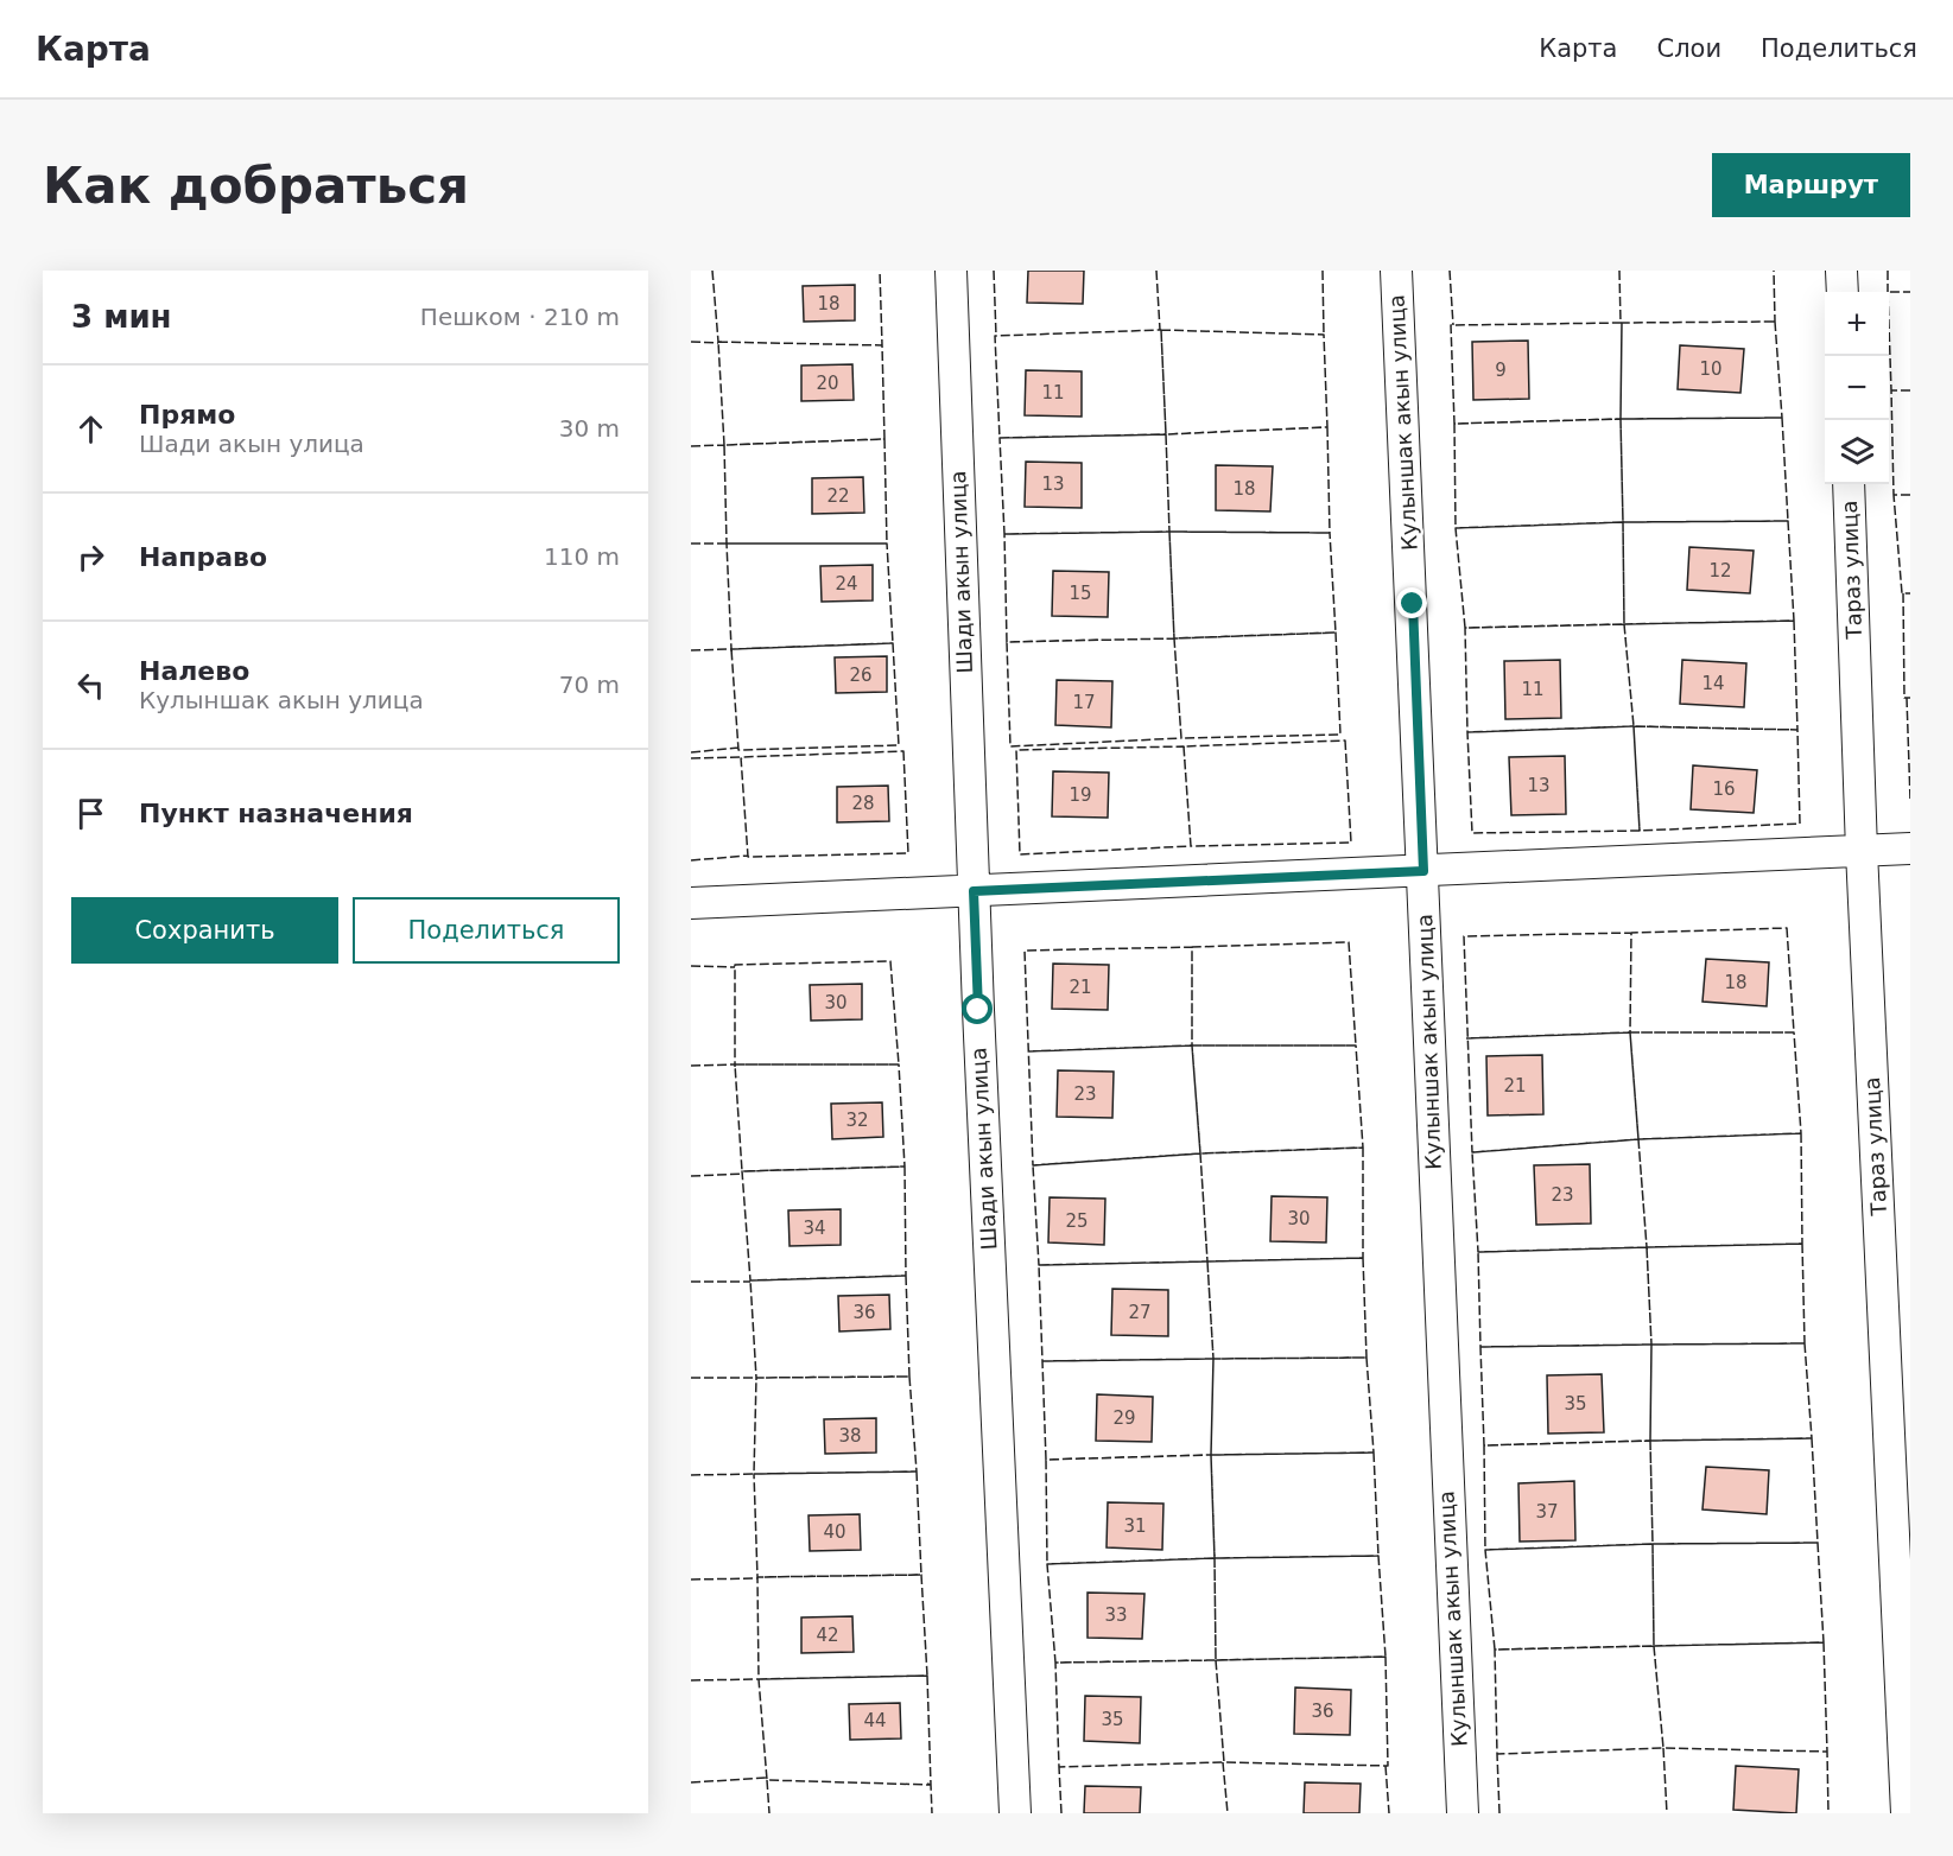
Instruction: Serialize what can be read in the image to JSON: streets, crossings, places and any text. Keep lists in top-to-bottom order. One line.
{"streets":{"street":["Кулыншак акын улица","Тараз улица","Шади акын улица"]},"house_numbers":["18","10","9","20","11","13","18","22","12","24","15","26","14","11","17","13","16","19","28","18","21","30","21","23","32","23","30","25","34","36","27","35","29","38","37","31","40","33","42","36","35","44"],"page":{"header":"Карта","nav":["Карта","Слои","Поделиться"],"buttons":["Маршрут",["Сохранить","Поделиться"]],"title":"Как добраться","heading":["3 мин","Пешком · 210 m"],"map_buttons":["+","−"],"list":[["Прямо","Шади акын улица","30 m"],["Направо","110 m"],["Налево","Кулыншак акын улица","70 m"],"Пункт назначения"]}}
